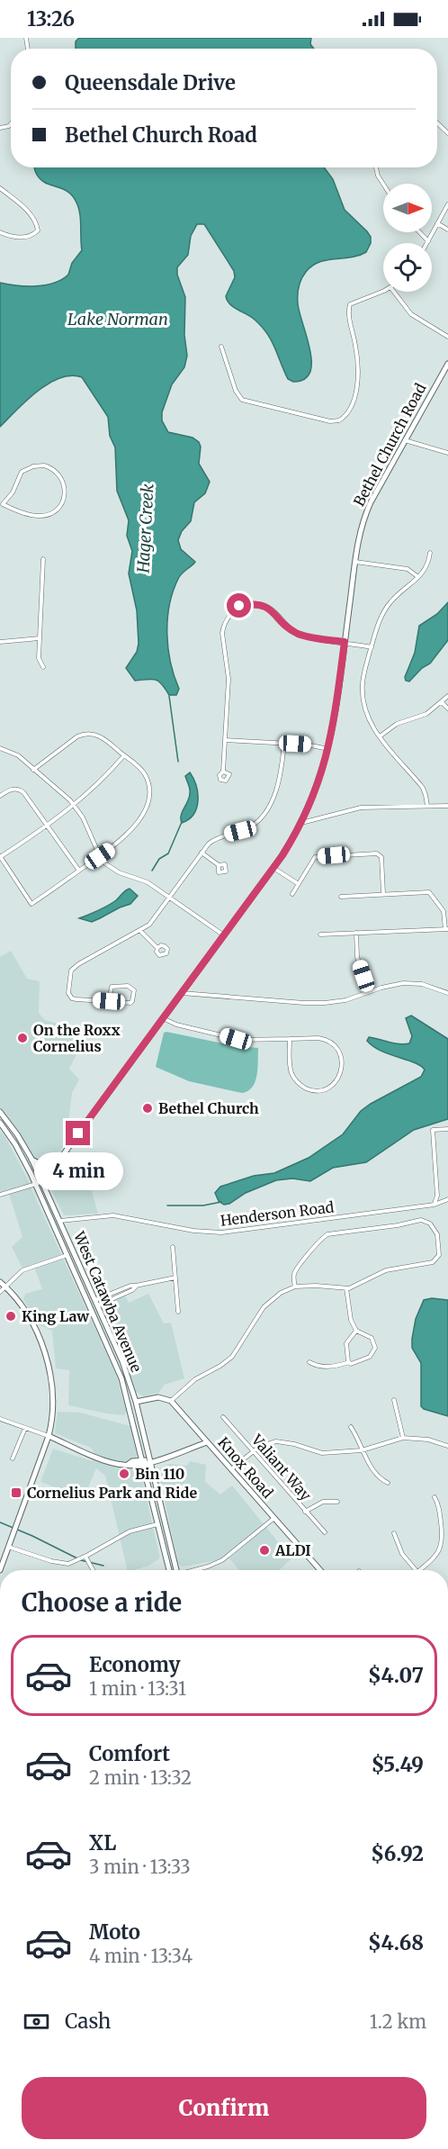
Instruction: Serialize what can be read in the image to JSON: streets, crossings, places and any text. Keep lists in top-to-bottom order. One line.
{"streets":{"street":["Bethel Church Road","Henderson Road","West Catawba Avenue","Knox Road","Valiant Way"]},"crossings":[["Bethel Church Road","West Catawba Avenue"],["Henderson Road","West Catawba Avenue"]],"water":["Lake Norman","Hager Creek"],"places":{"other":["On the Roxx Cornelius","Bethel Church","King Law","Bin 110","ALDI"],"transit":["Cornelius Park and Ride"]},"north":"right","page":{"status":"13:26","banner":["Queensdale Drive","Bethel Church Road"],"bubble":"4 min","heading":"Choose a ride","list":[{"name":"Economy","note":"1 min · 13:31","value":"$4.07"},{"name":"Comfort","note":"2 min · 13:32","value":"$5.49"},{"name":"XL","note":"3 min · 13:33","value":"$6.92"},{"name":"Moto","note":"4 min · 13:34","value":"$4.68"}],"pay":["Cash","1.2 km"],"buttons":"Confirm"}}
